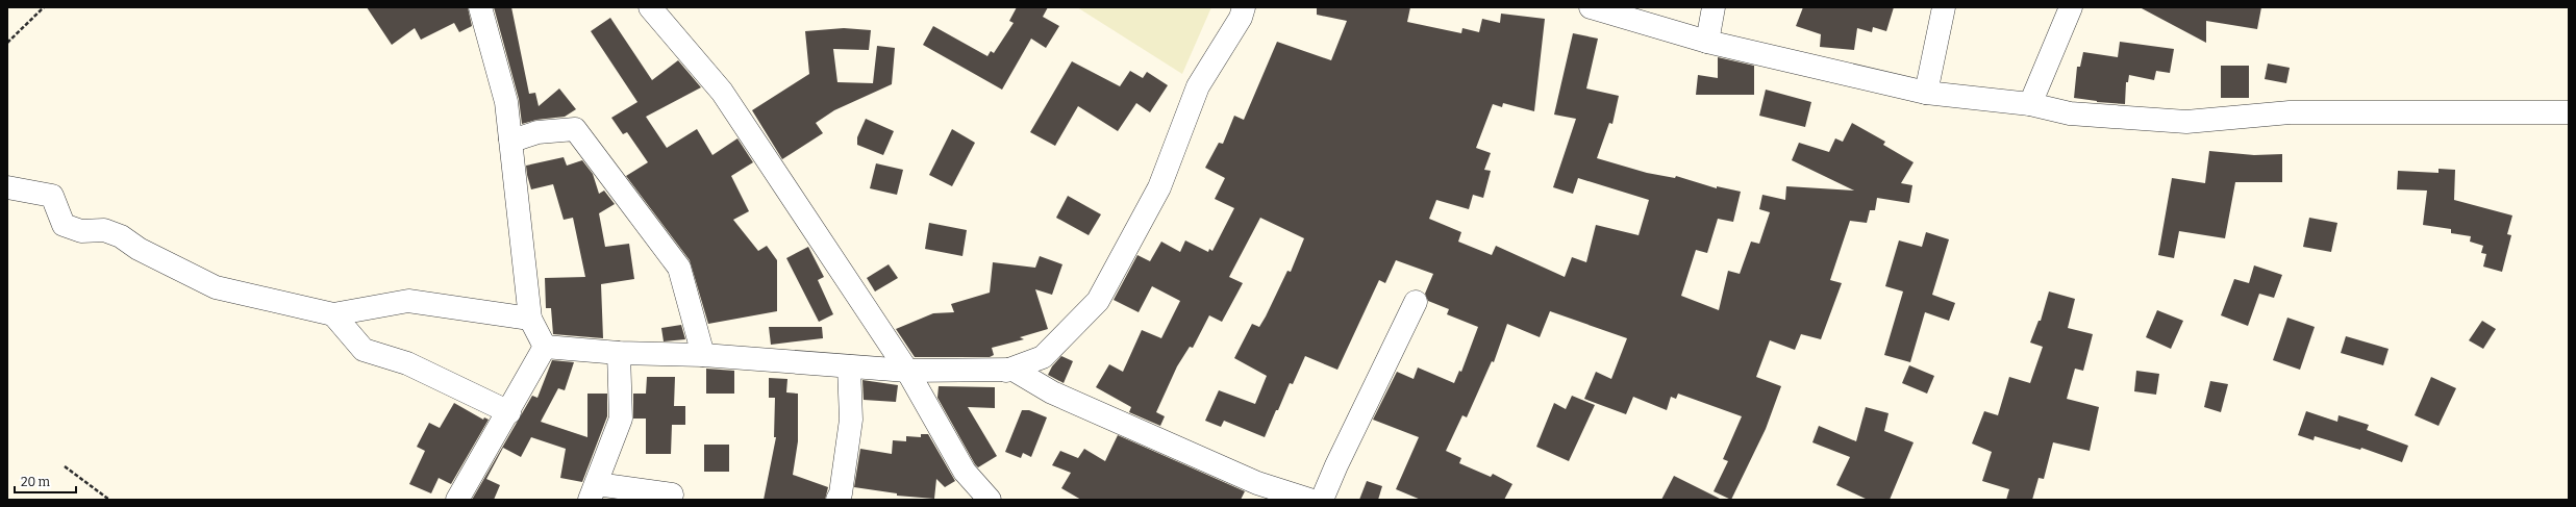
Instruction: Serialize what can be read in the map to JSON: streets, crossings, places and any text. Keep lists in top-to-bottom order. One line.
{"scale_bar":"20 m"}
